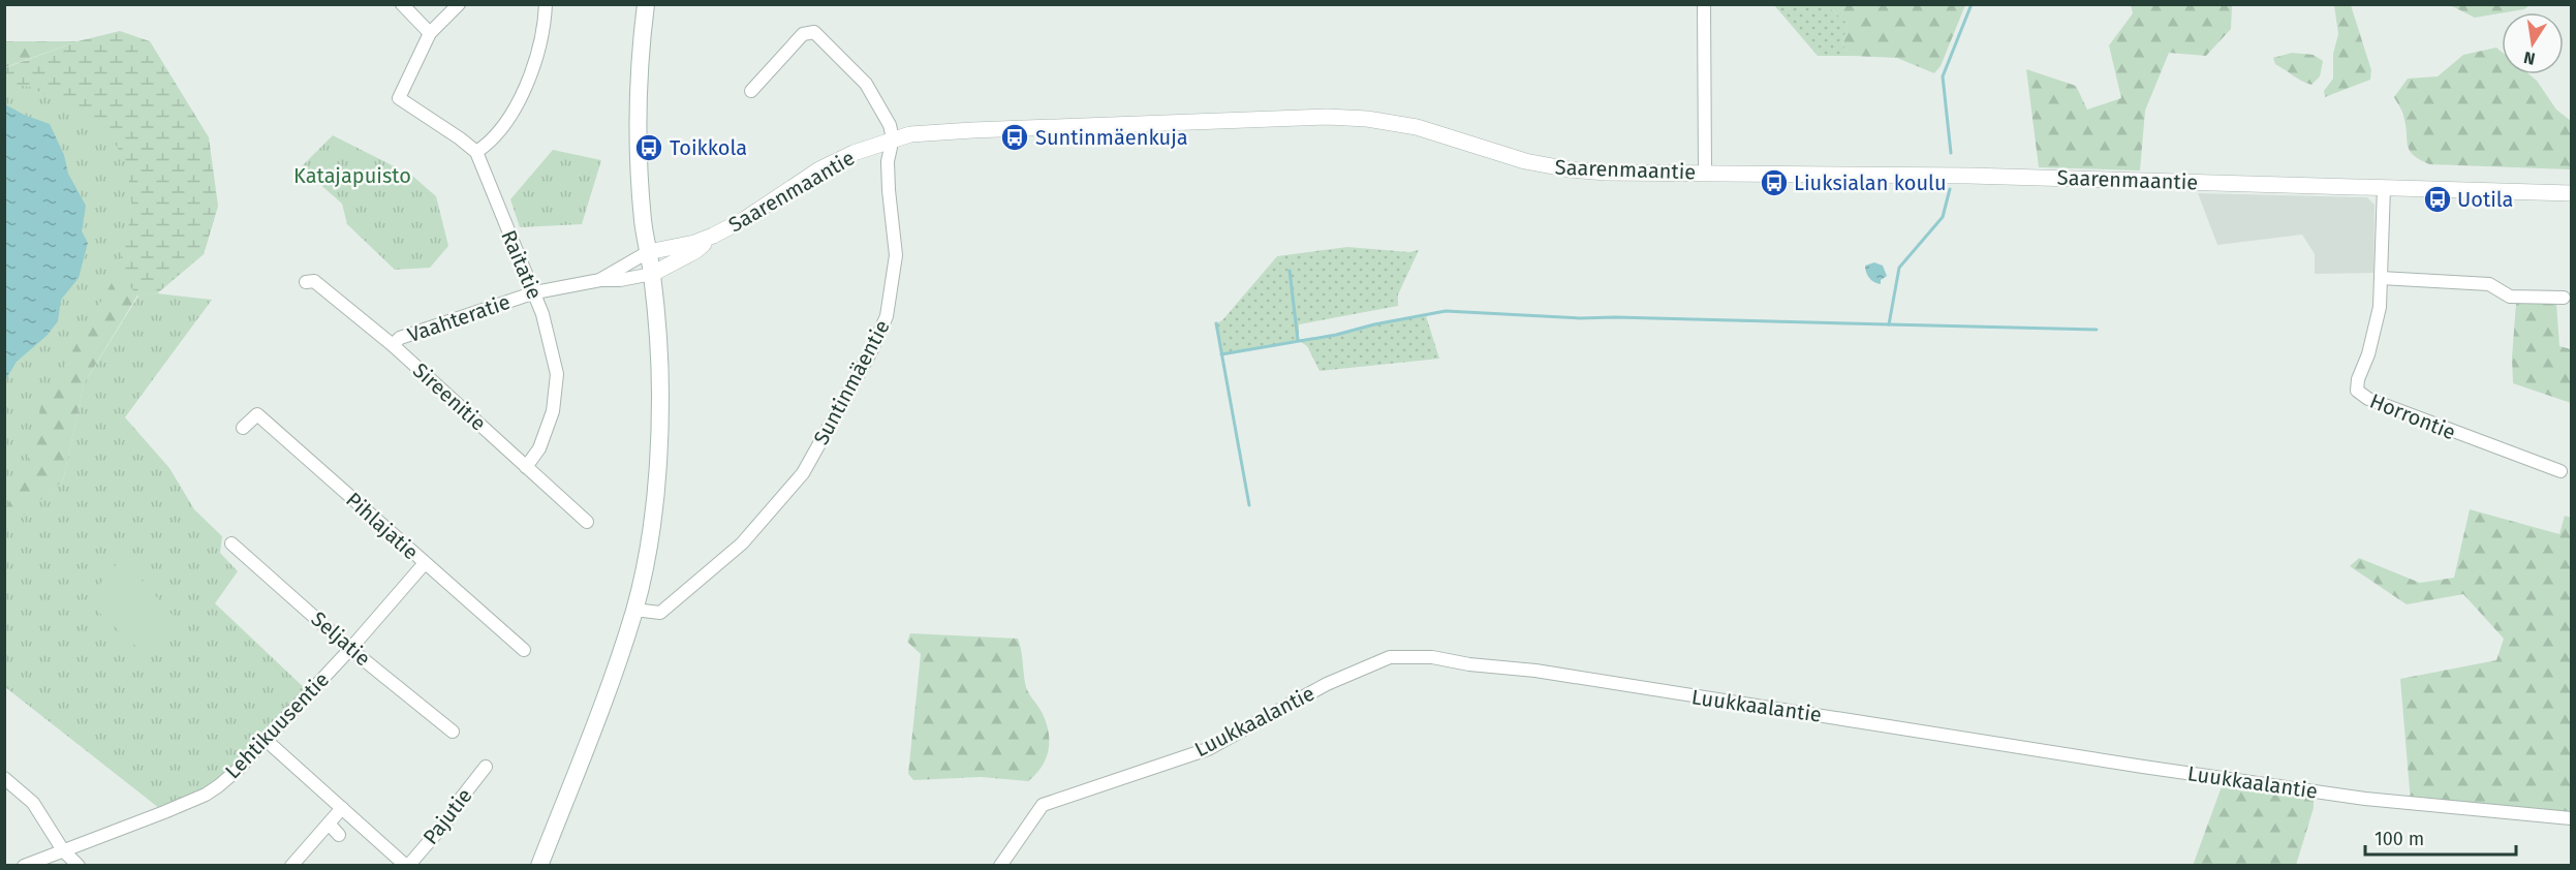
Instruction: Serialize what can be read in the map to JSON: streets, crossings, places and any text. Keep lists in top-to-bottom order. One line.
{"streets":{"street":["Saarenmaantie","Raitatie","Vaahteratie","Suntinmäentie","Sireenitie","Horrontie","Pihlajatie","Seljatie","Luukkaalantie","Lehtikuusentie","Pajutie"]},"crossings":[["Saarenmaantie","Vaahteratie"],["Saarenmaantie","Suntinmäentie"],["Saarenmaantie","Horrontie"],["Raitatie","Vaahteratie"],["Raitatie","Sireenitie"],["Vaahteratie","Sireenitie"],["Pihlajatie","Lehtikuusentie"],["Seljatie","Lehtikuusentie"]],"parks":["Katajapuisto"],"places":{"bus stop":["Suntinmäenkuja","Toikkola","Liuksialan koulu","Uotila"]},"scale_bar":"100 m","north":"bottom"}
